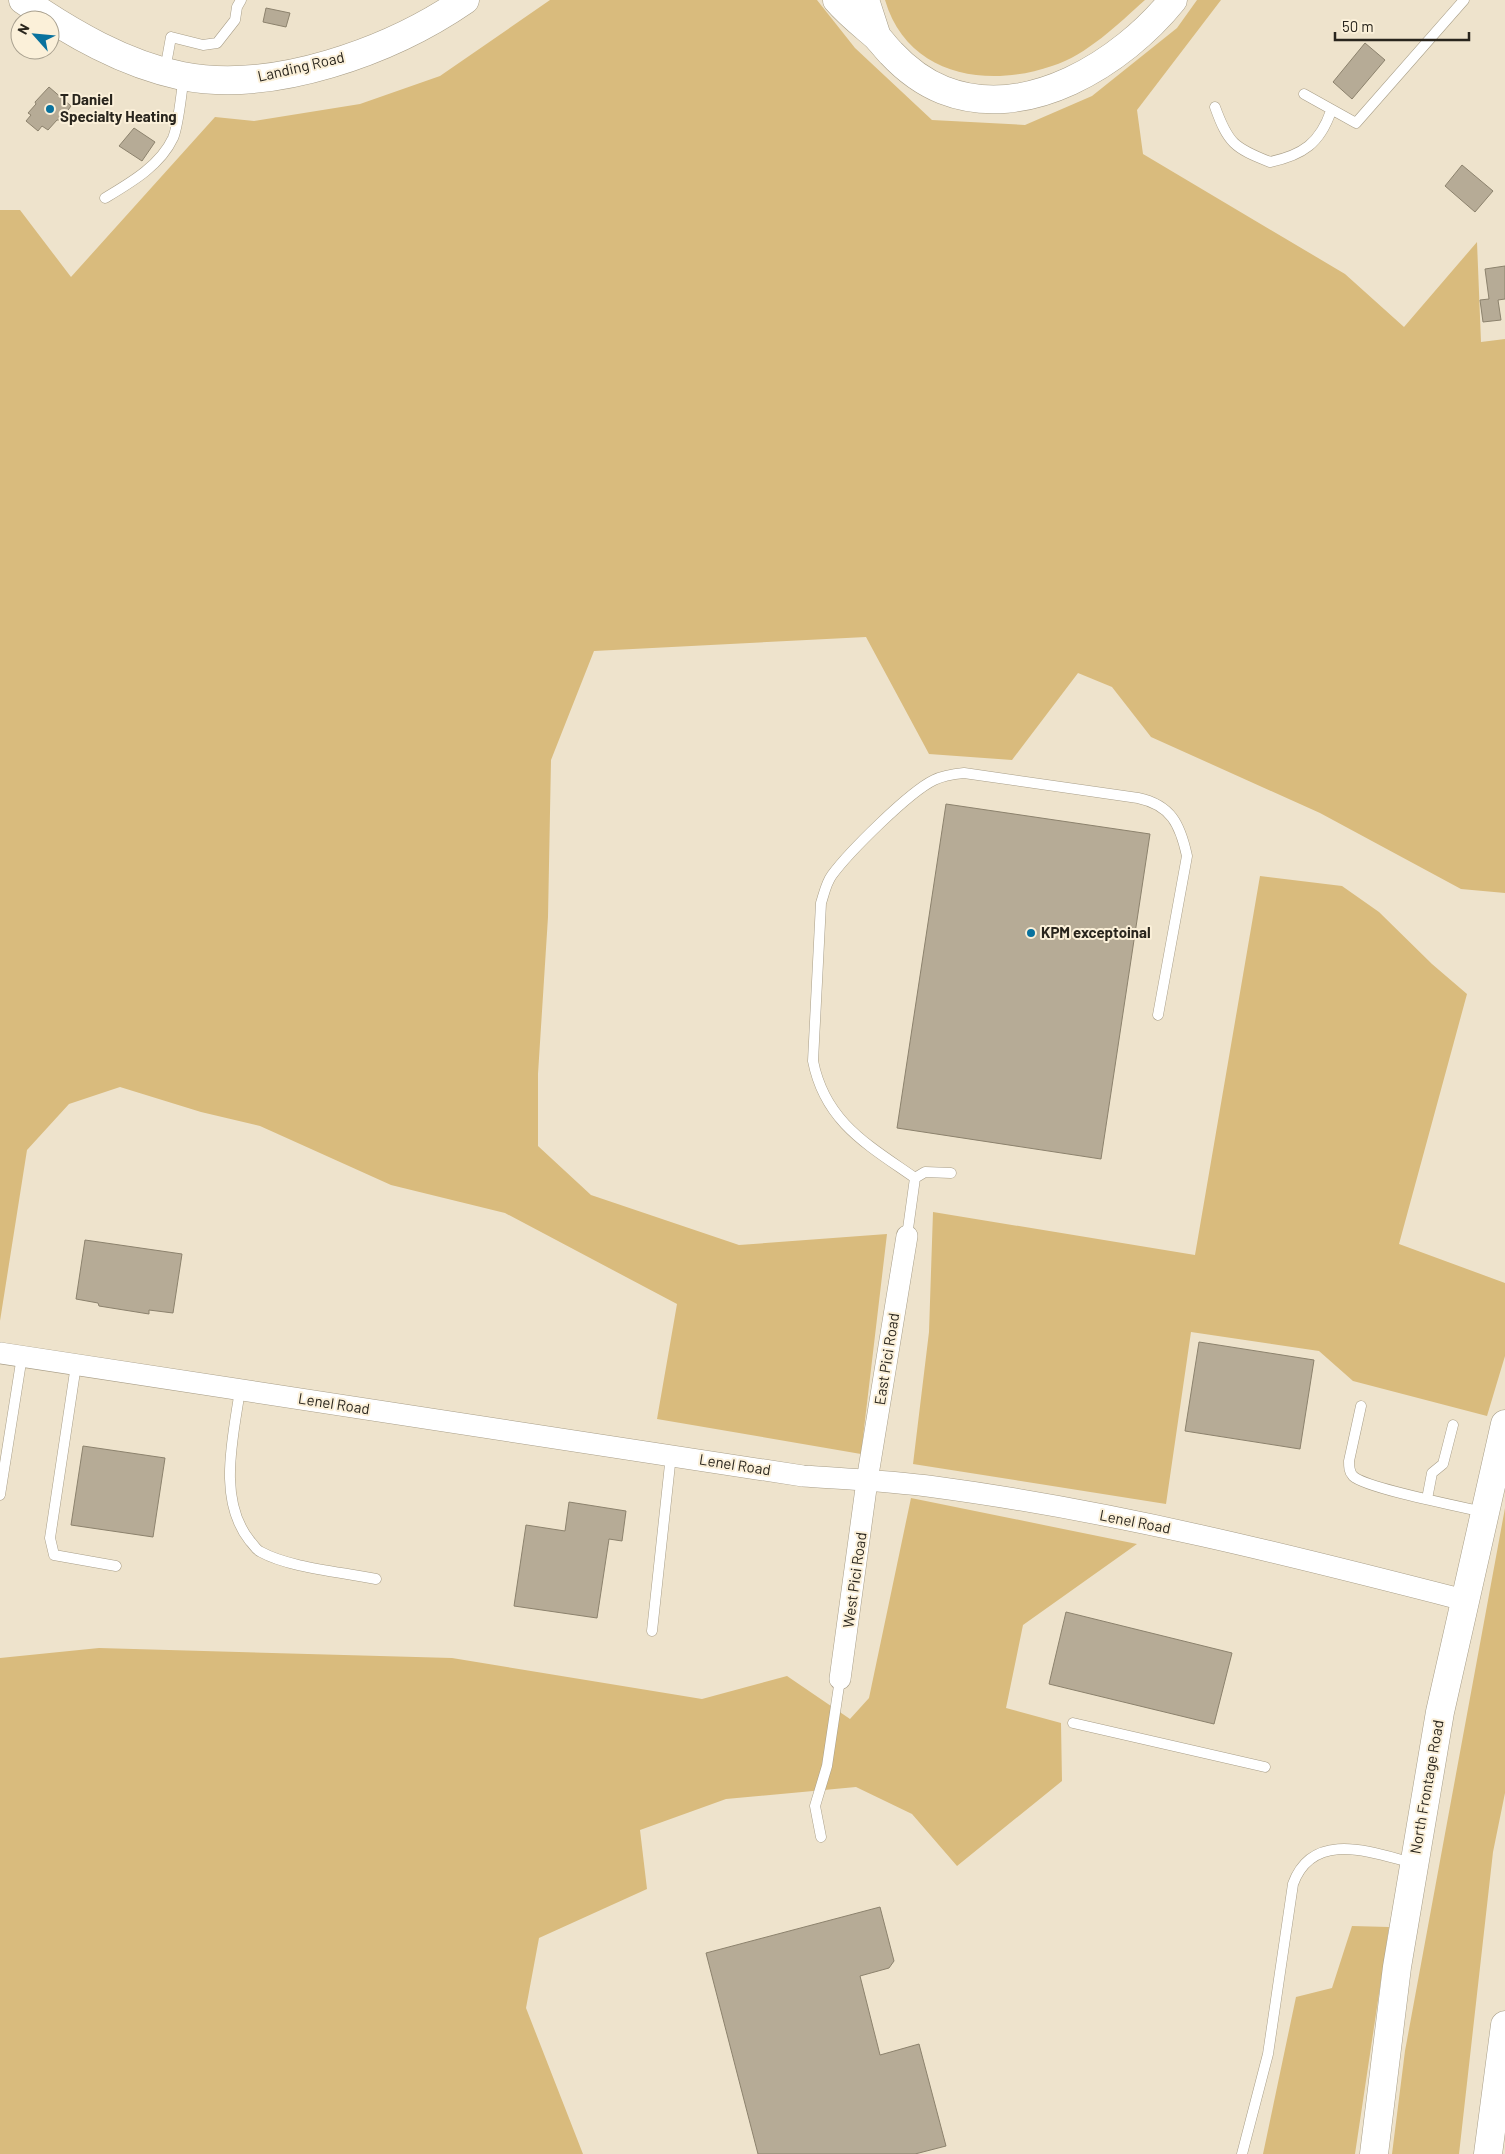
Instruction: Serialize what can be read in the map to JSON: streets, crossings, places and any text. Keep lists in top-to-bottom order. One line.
{"streets":{"main road":["Landing Road","North Frontage Road"],"street":["East Pici Road","Lenel Road","West Pici Road"]},"crossings":[["East Pici Road","Lenel Road"],["East Pici Road","West Pici Road"],["Lenel Road","West Pici Road"],["Lenel Road","North Frontage Road"]],"places":["T Daniel Specialty Heating","KPM exceptoinal"],"scale_bar":"50 m","north":"top left"}
